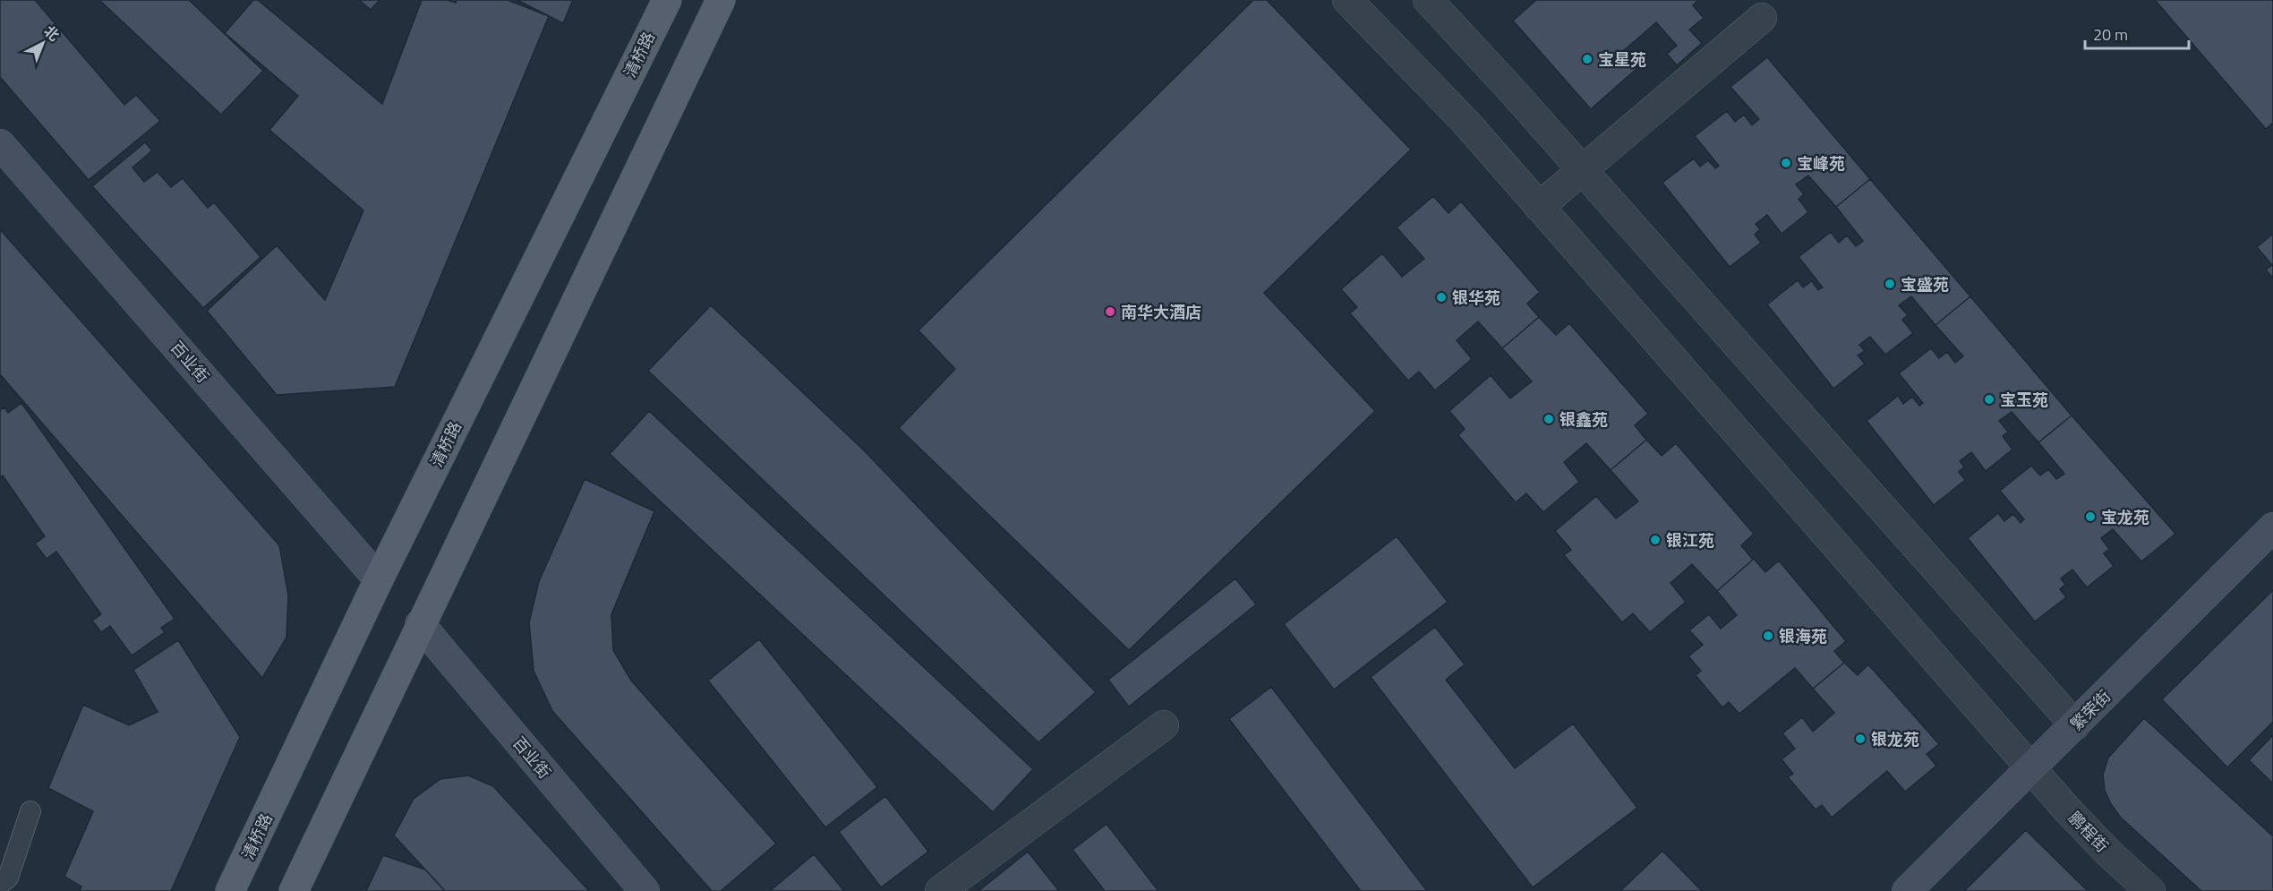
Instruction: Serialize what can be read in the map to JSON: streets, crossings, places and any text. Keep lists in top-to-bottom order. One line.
{"streets":{"main road":["清桥路"],"street":["百业街","繁荣街","鹏程街"]},"crossings":[["清桥路","百业街"],["繁荣街","鹏程街"]],"places":["宝星苑","宝峰苑","宝盛苑","银华苑","南华大酒店","宝玉苑","银鑫苑","宝龙苑","银江苑","银海苑","银龙苑"],"scale_bar":"20 m","north":"top right"}
